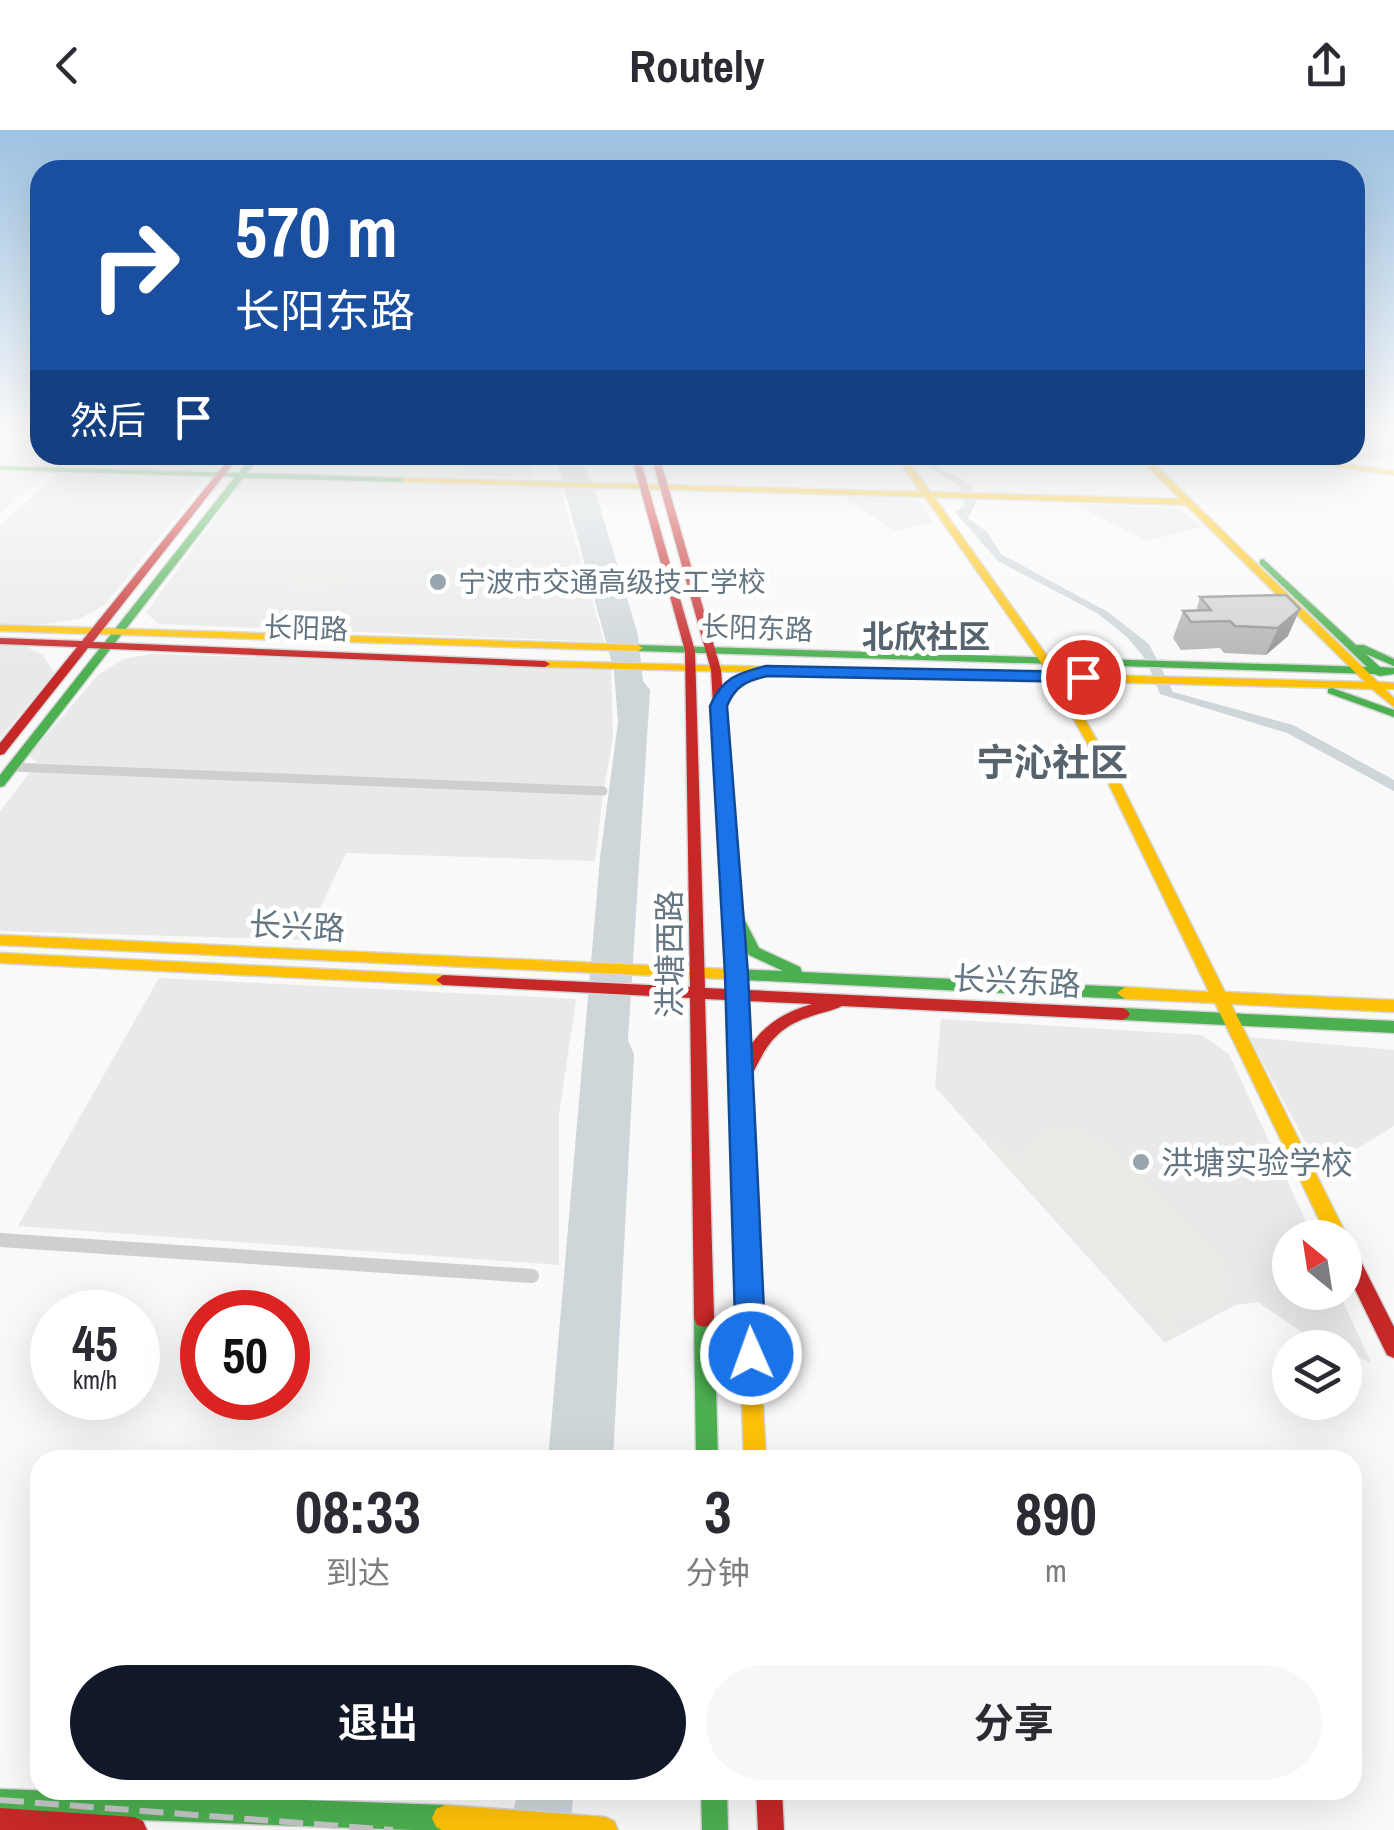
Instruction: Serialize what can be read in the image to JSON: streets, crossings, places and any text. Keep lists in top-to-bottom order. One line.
{"streets":{"main road":["长阳路","长阳东路","长兴路","洪塘西路","长兴东路"]},"crossings":[["长阳路","长阳东路"],["长阳东路","洪塘西路"],["长兴路","长兴东路"],["洪塘西路","长兴东路"]],"districts":["北欣社区","宁沁社区"],"places":["宁波市交通高级技工学校","洪塘实验学校"],"north":"top left","page":{"header":"Routely","turn":["570 m","长阳东路"],"then":"然后","speed":"45 km/h","limit":"50","eta":["08:33","到达","3","分钟","890","m"],"buttons":["退出","分享"]}}
